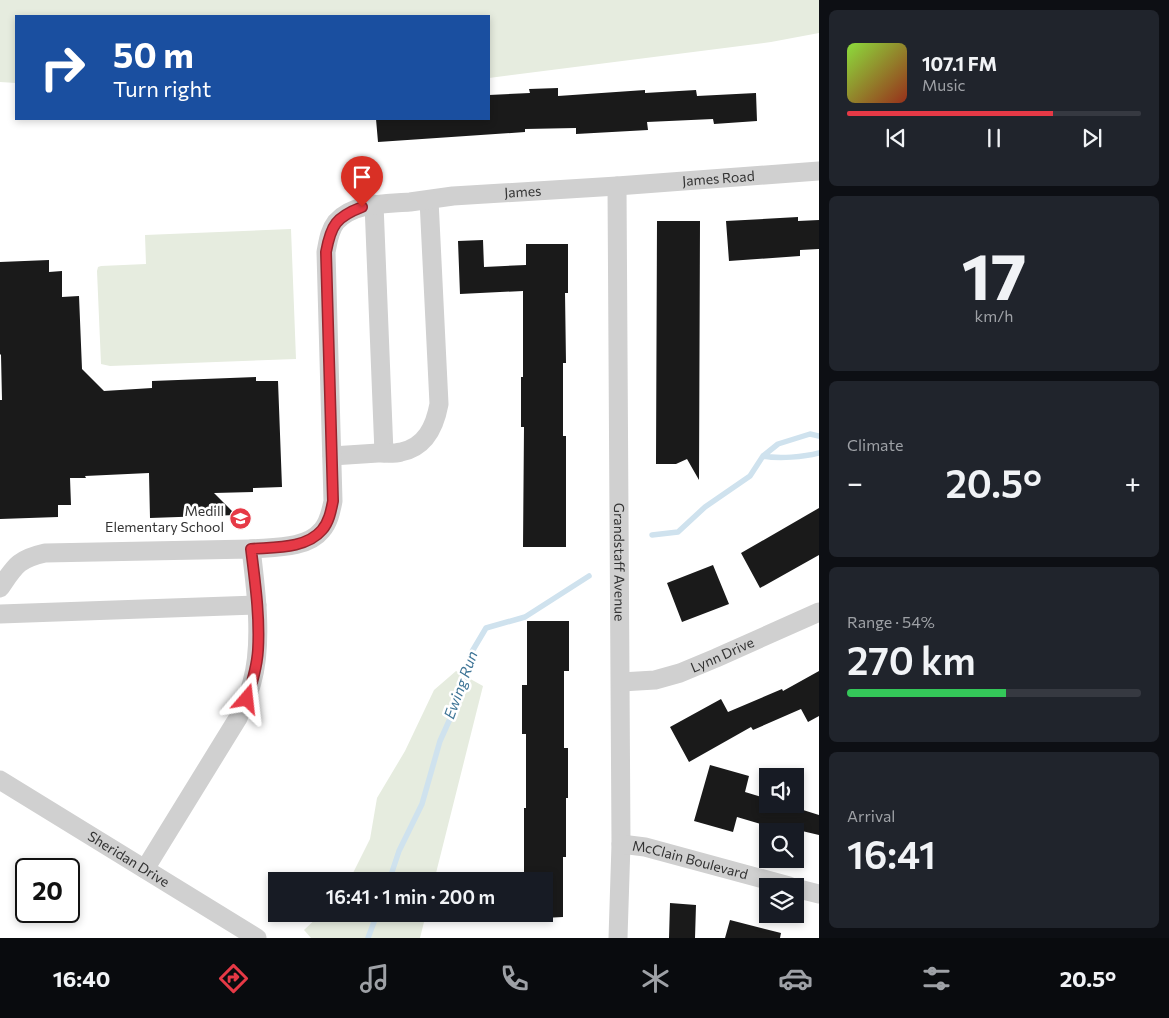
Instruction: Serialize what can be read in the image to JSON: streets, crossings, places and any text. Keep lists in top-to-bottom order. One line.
{"streets":{"street":["James Road","James","Grandstaff Avenue","Lynn Drive","Sheridan Drive","McClain Boulevard"]},"crossings":[["James Road","James"],["James Road","Grandstaff Avenue"],["James","Grandstaff Avenue"],["Grandstaff Avenue","Lynn Drive"],["Grandstaff Avenue","McClain Boulevard"]],"water":["Ewing Run"],"places":{"school or university":["Medill Elementary School"]},"page":{"turn":["50 m","Turn right"],"song":["107.1 FM","Music"],"tile":[["17","km/h"],"Climate",["Range · 54%","270 km"],["Arrival","16:41"]],"heat":["−","20.5°","+"],"limit":"20","trip":"16:41 · 1 min · 200 m","tabs":["16:40","20.5°"]}}
